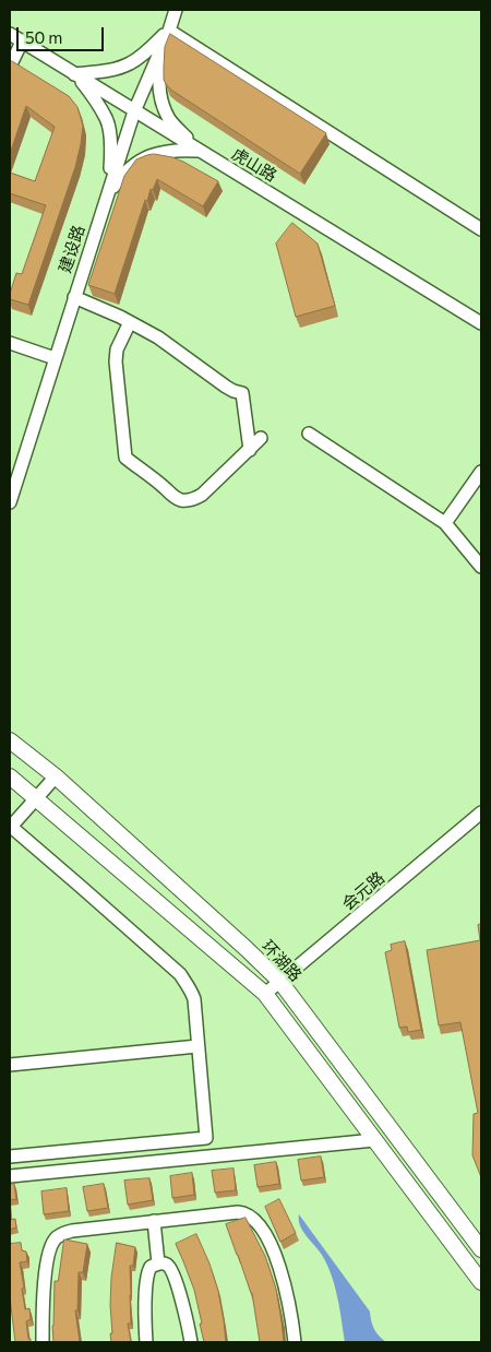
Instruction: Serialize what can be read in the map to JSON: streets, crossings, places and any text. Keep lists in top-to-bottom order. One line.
{"streets":{"main road":["环湖路"],"street":["虎山路","建设路","会元路"]},"crossings":[["虎山路","建设路"],["会元路","环湖路"]],"scale_bar":"50 m"}
